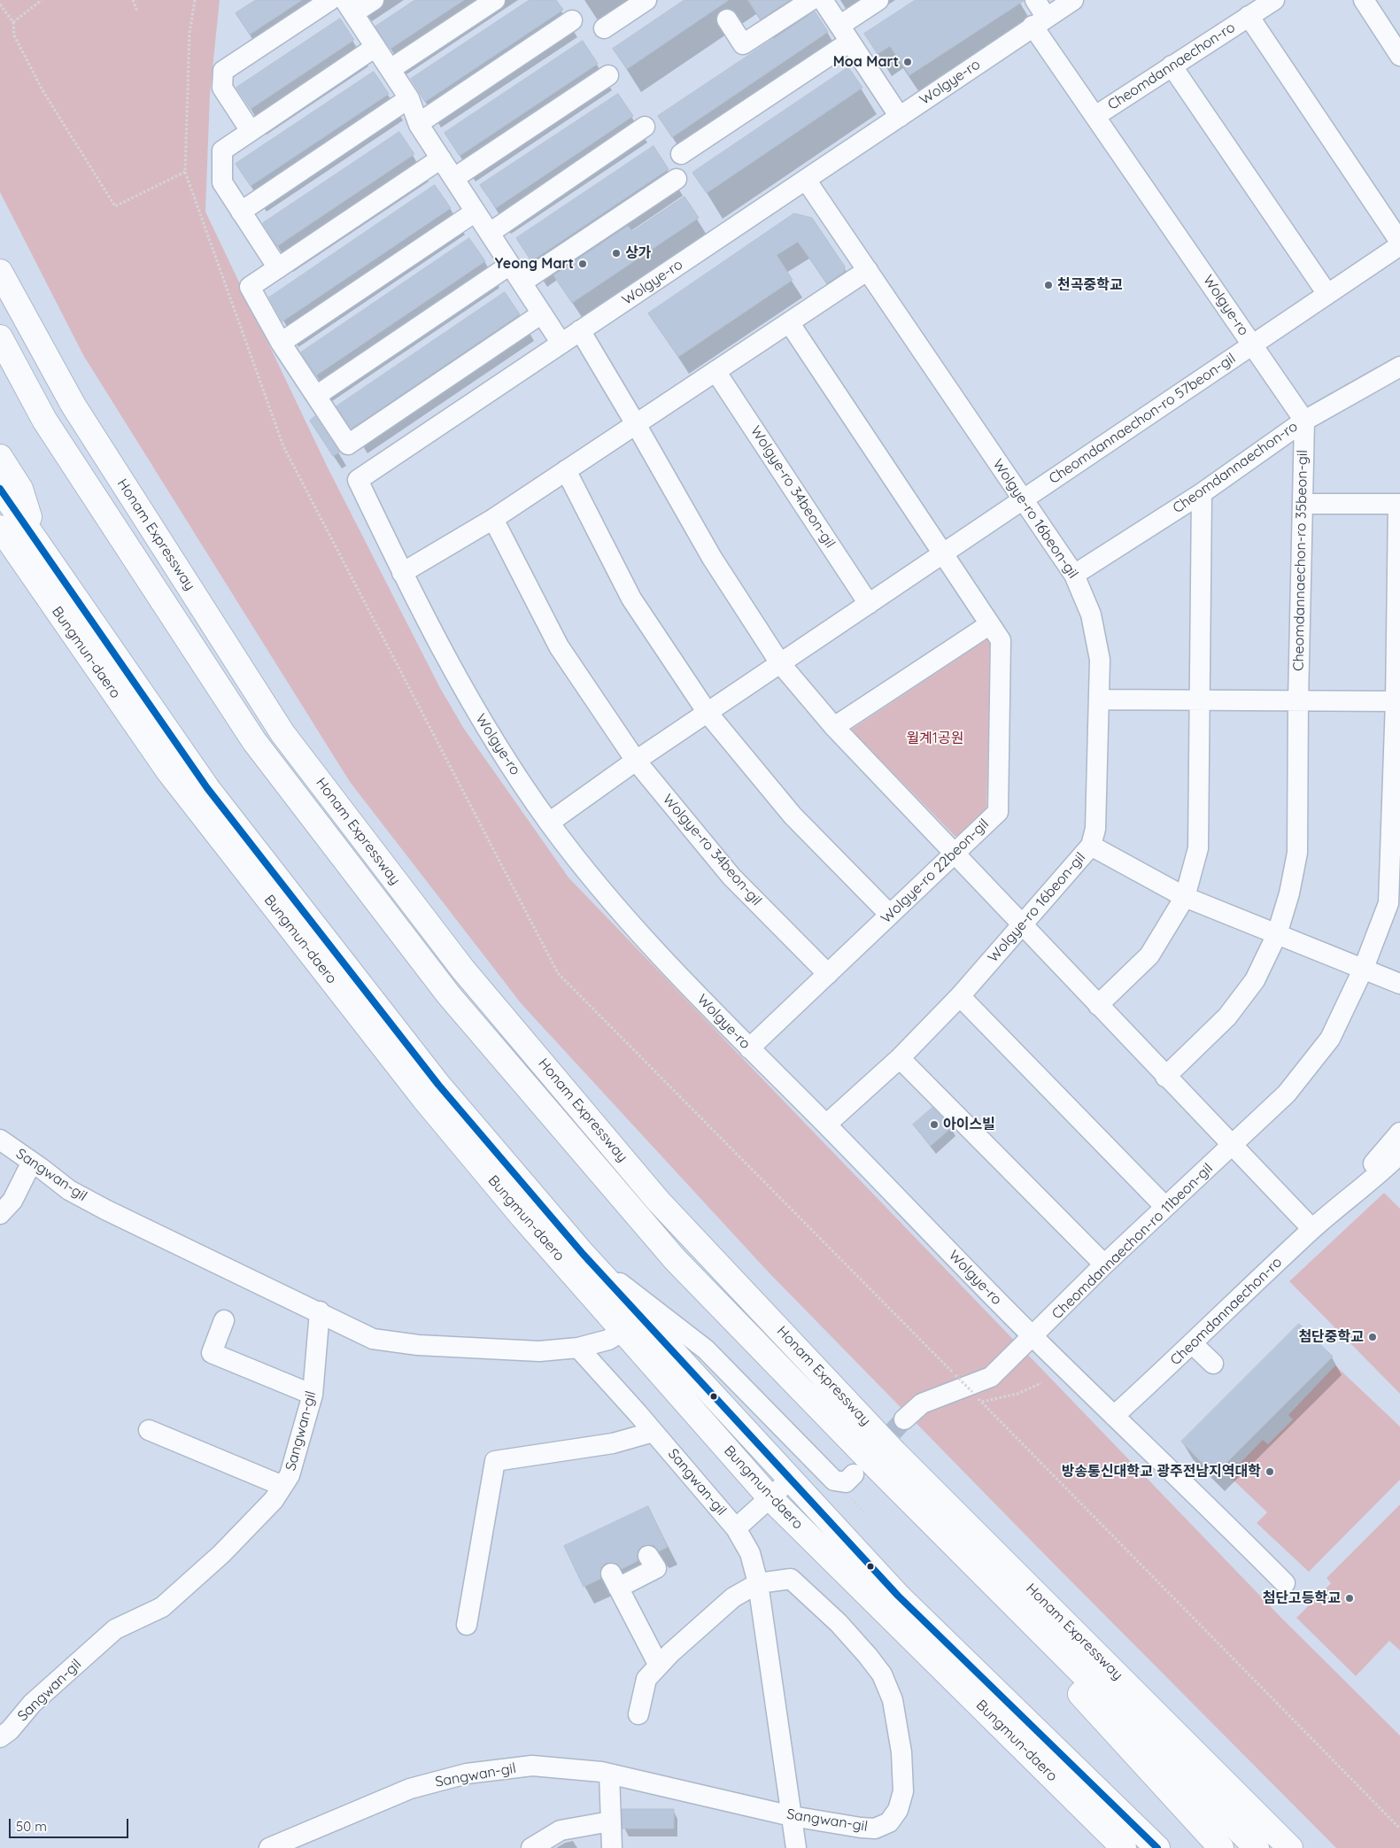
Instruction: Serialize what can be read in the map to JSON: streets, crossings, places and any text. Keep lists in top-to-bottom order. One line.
{"streets":{"main road":["Honam Expressway","Bungmun-daero"],"street":["Cheomdannaechon-ro","Wolgye-ro","Cheomdannaechon-ro 57beon-gil","Wolgye-ro 34beon-gil","Wolgye-ro 16beon-gil","Cheomdannaechon-ro 35beon-gil","Wolgye-ro 22beon-gil","Sangwan-gil","Cheomdannaechon-ro 11beon-gil"]},"crossings":[["Cheomdannaechon-ro","Wolgye-ro"],["Cheomdannaechon-ro","Wolgye-ro 16beon-gil"],["Cheomdannaechon-ro","Cheomdannaechon-ro 35beon-gil"],["Wolgye-ro","Cheomdannaechon-ro 57beon-gil"],["Wolgye-ro","Wolgye-ro 16beon-gil"],["Wolgye-ro","Cheomdannaechon-ro 35beon-gil"],["Wolgye-ro","Wolgye-ro 22beon-gil"],["Wolgye-ro","Cheomdannaechon-ro 11beon-gil"],["Cheomdannaechon-ro 57beon-gil","Wolgye-ro 16beon-gil"],["Wolgye-ro 34beon-gil","Wolgye-ro 22beon-gil"],["Bungmun-daero","Sangwan-gil"]],"parks":["월계1공원"],"places":["Moa Mart","상가","Yeong Mart","천곡중학교","아이스빌","첨단중학교","방송통신대학교 광주전남지역대학","첨단고등학교"],"scale_bar":"50 m"}
